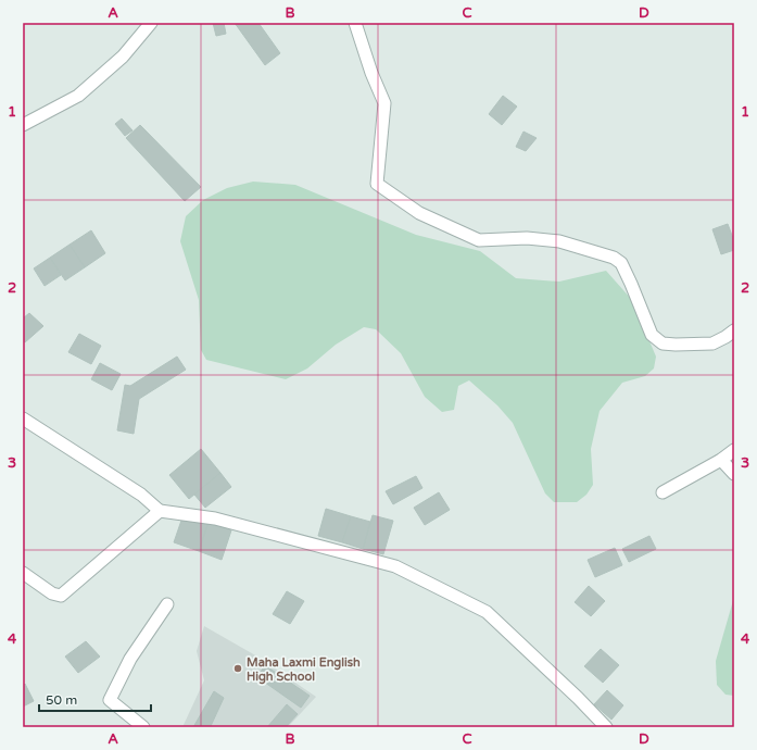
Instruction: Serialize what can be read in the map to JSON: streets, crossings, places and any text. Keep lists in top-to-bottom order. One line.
{"places":["Maha Laxmi English High School"],"scale_bar":"50 m","grid":{"columns":["A","B","C","D"],"rows":["1","2","3","4"]}}
